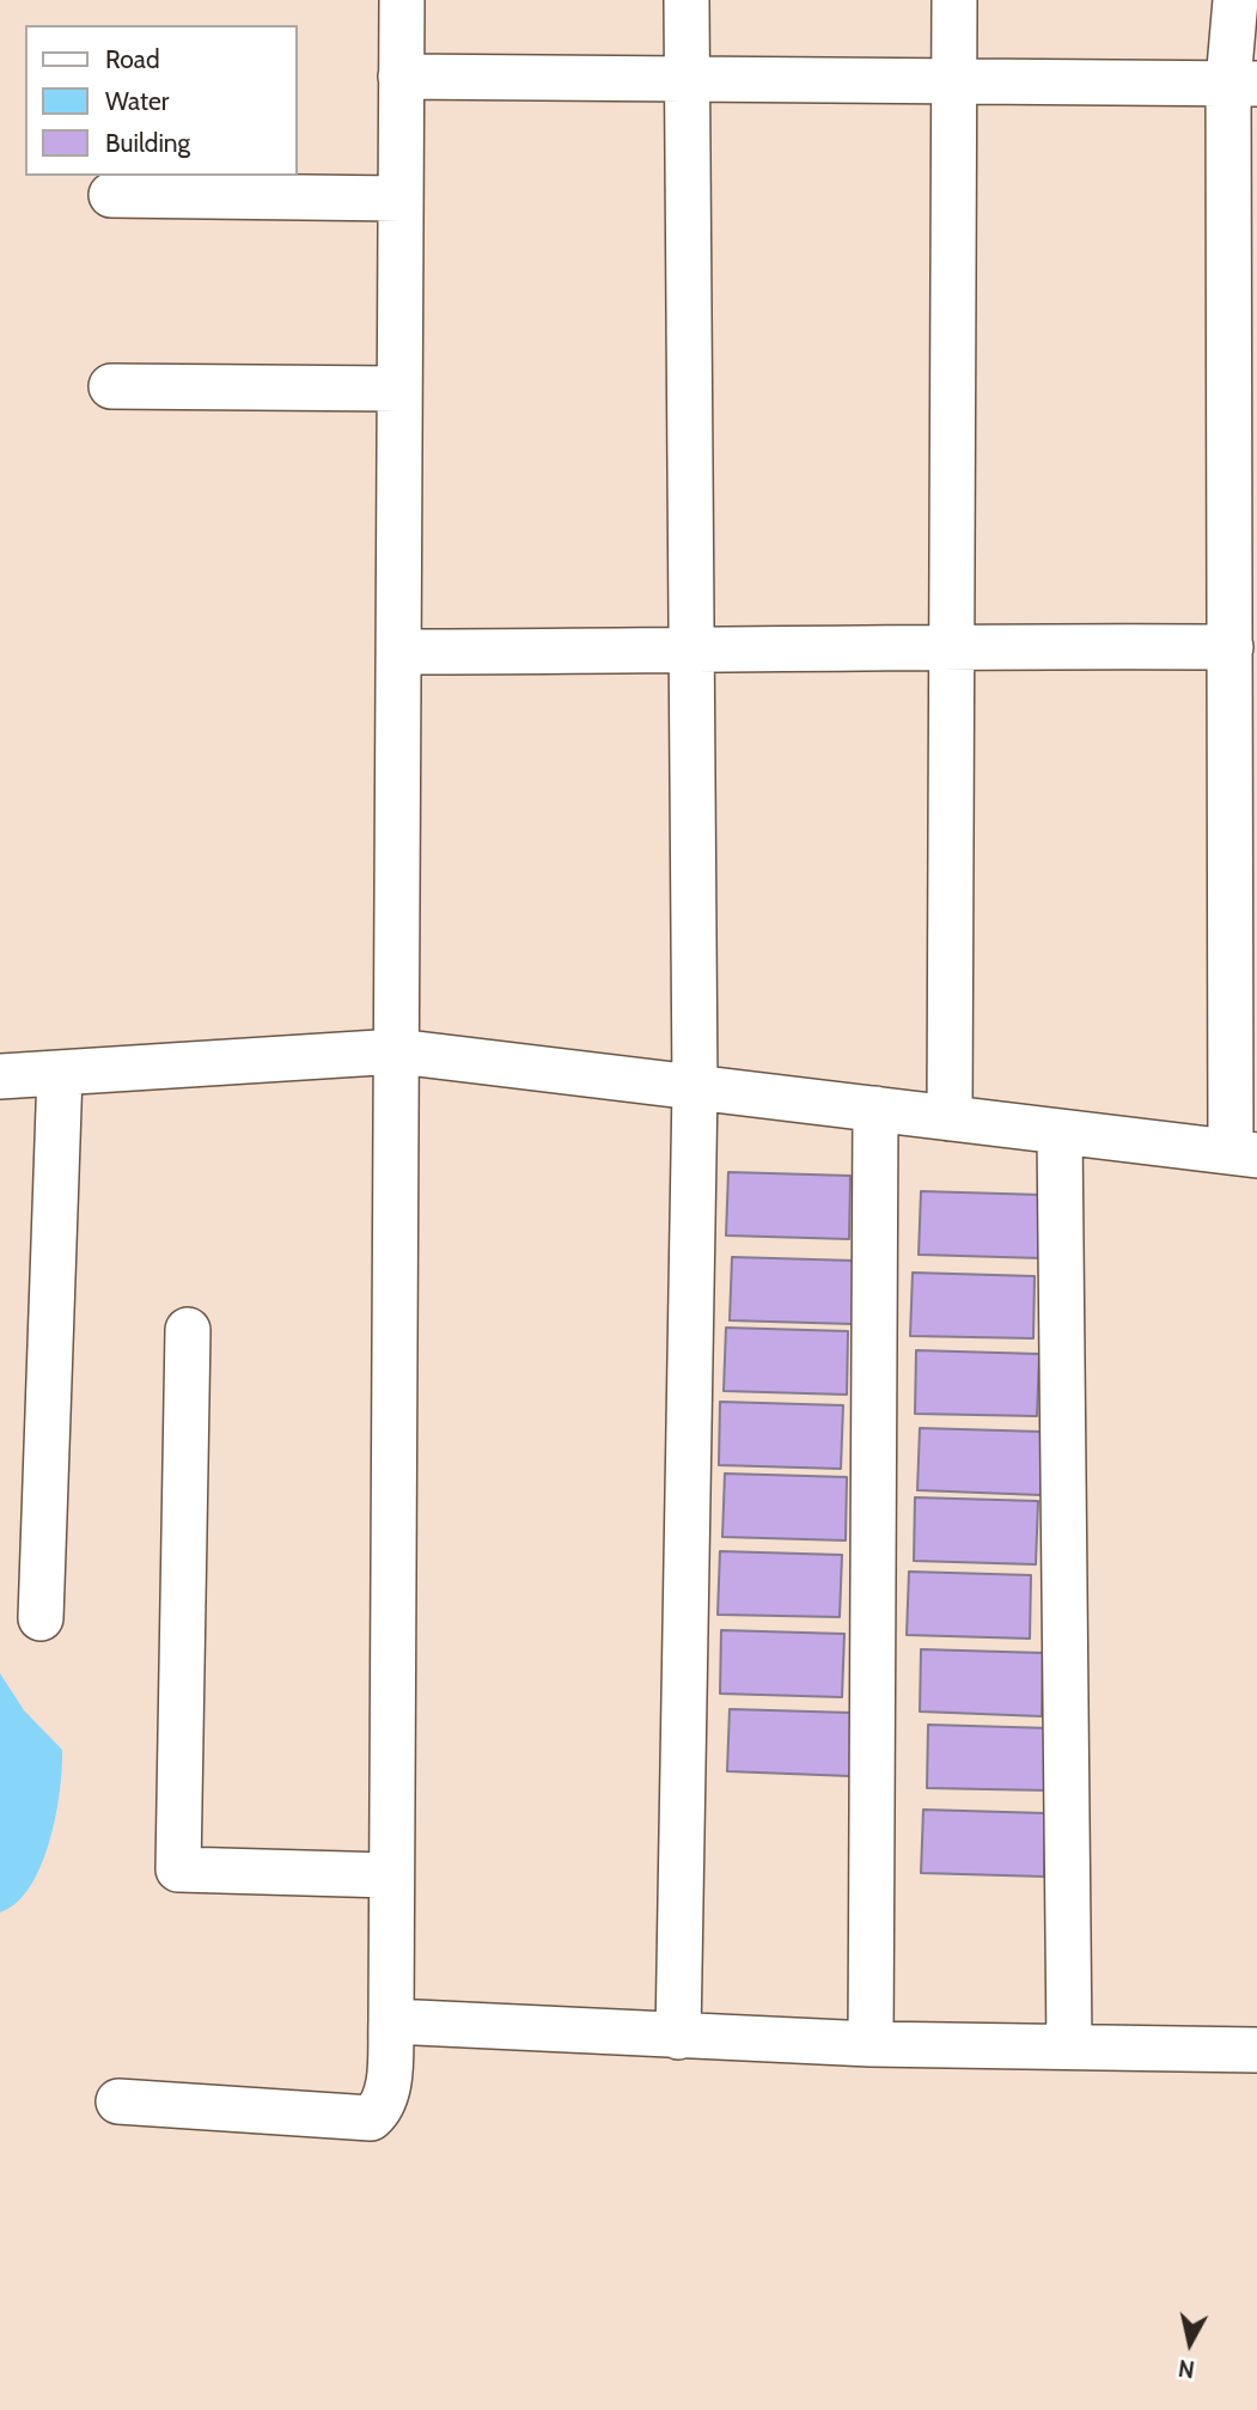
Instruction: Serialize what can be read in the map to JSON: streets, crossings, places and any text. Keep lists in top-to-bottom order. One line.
{"legend":["Road","Water","Building"],"north":"bottom"}
